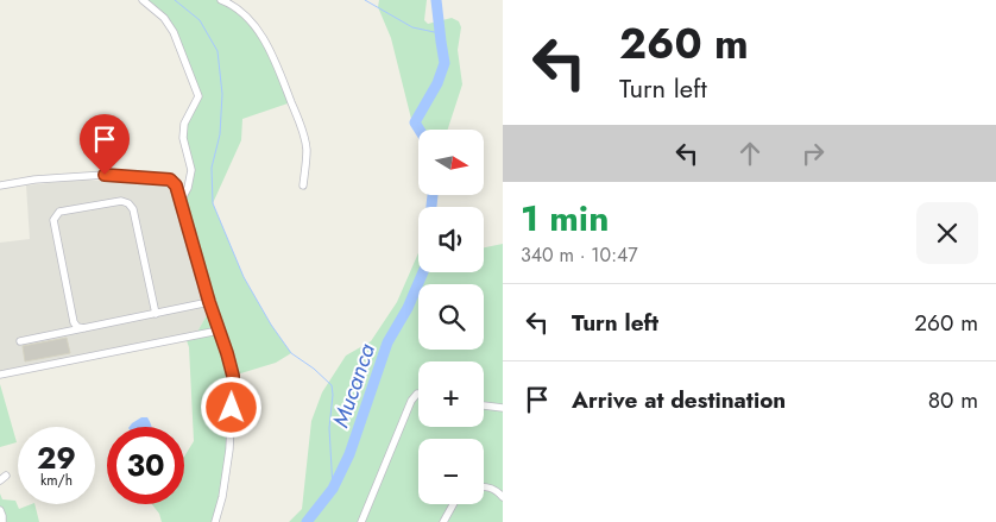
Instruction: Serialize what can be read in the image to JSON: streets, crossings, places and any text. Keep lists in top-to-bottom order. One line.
{"water":["Mucanca"],"north":"right","page":{"turn":["260 m","Turn left"],"map_buttons":["+","−"],"heading":["1 min","340 m · 10:47"],"list":[{"name":"Turn left","value":"260 m"},{"name":"Arrive at destination","value":"80 m"}],"speed":"29 km/h","limit":"30"}}
